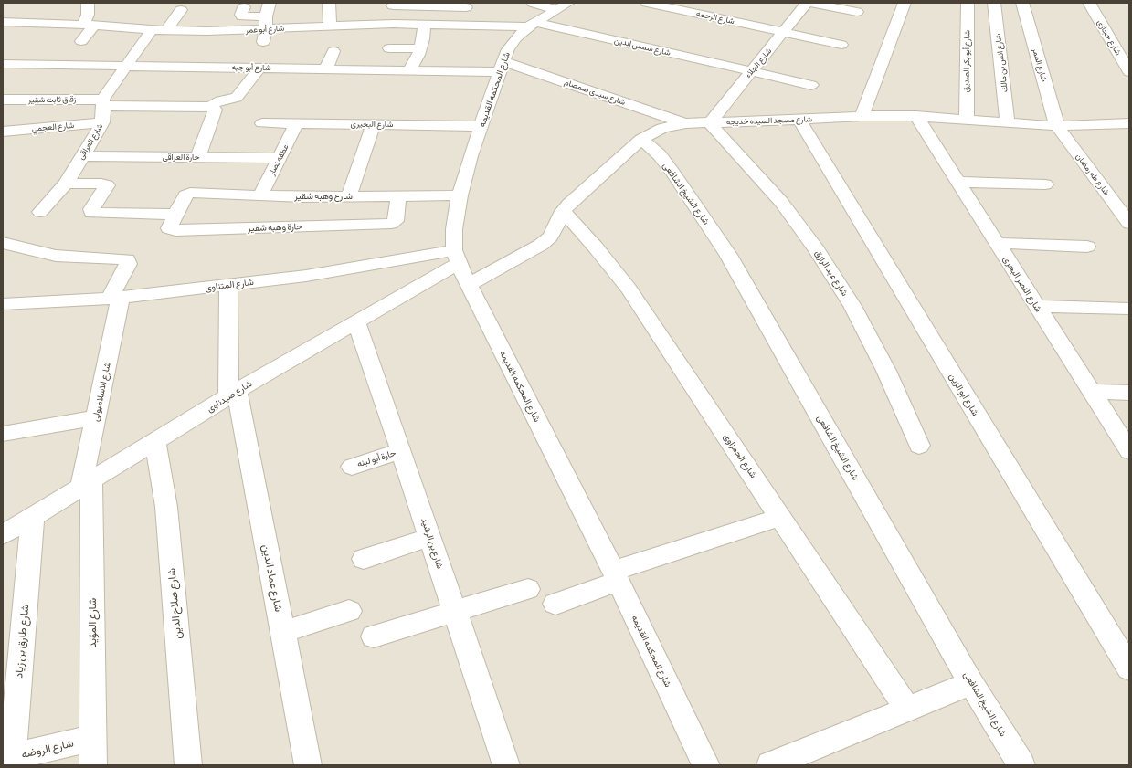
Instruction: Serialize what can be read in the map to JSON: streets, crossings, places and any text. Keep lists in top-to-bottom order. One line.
{"streets":{"street":["شارع الرحمه","شارع أبو عمر","شارع حجازى","شارع شمس الدين","شارع أبو بكر الصديق","شارع الجلاء","شارع انس بن مالك","شارع الممر","شارع أبو جبه","شارع المحكمه القديمه","شارع سيدى صمصام","زقاق ثابت شقير","شارع مسجد السيده خديجه","شارع البحيرى","شارع العجمي","شارع العراقى","حارة العراقى","عطفه نصار","شارع طه رمضان","شارع الشيخ الشافعى","شارع وهبه شقير","حارة وهبه شقير","شارع عبد الرازق","شارع النصر البحرى","شارع المتناوى","شارع الاسلامبولى","شارع أبو الزين","شارع صيدناوى","شارع الحمزاوى","حارة أبو لبنه","شارع بن الرشيد","شارع عماد الدين","شارع صلاح الدين","شارع المؤيد","شارع طارق بن زياد","شارع الروضه"]},"crossings":[["شارع الرحمه","شارع الجلاء"],["شارع أبو عمر","شارع شمس الدين"],["شارع أبو عمر","شارع المحكمه القديمه"],["شارع شمس الدين","شارع الجلاء"],["شارع شمس الدين","شارع المحكمه القديمه"],["شارع أبو بكر الصديق","شارع مسجد السيده خديجه"],["شارع الجلاء","شارع مسجد السيده خديجه"],["شارع الجلاء","شارع عبد الرازق"],["شارع انس بن مالك","شارع مسجد السيده خديجه"],["شارع الممر","شارع مسجد السيده خديجه"],["شارع الممر","شارع طه رمضان"],["شارع أبو جبه","شارع المحكمه القديمه"],["شارع أبو جبه","شارع سيدى صمصام"],["شارع المحكمه القديمه","شارع سيدى صمصام"],["شارع المحكمه القديمه","شارع مسجد السيده خديجه"],["شارع المحكمه القديمه","شارع البحيرى"],["شارع المحكمه القديمه","شارع وهبه شقير"],["شارع المحكمه القديمه","شارع المتناوى"],["شارع المحكمه القديمه","شارع صيدناوى"],["شارع سيدى صمصام","شارع مسجد السيده خديجه"],["زقاق ثابت شقير","شارع العراقى"],["شارع مسجد السيده خديجه","شارع طه رمضان"],["شارع مسجد السيده خديجه","شارع الشيخ الشافعى"],["شارع مسجد السيده خديجه","شارع عبد الرازق"],["شارع مسجد السيده خديجه","شارع النصر البحرى"],["شارع مسجد السيده خديجه","شارع أبو الزين"],["شارع مسجد السيده خديجه","شارع الحمزاوى"],["شارع البحيرى","عطفه نصار"],["شارع العجمي","شارع العراقى"],["شارع العراقى","حارة العراقى"],["حارة العراقى","عطفه نصار"],["عطفه نصار","شارع وهبه شقير"],["شارع وهبه شقير","حارة وهبه شقير"],["شارع المتناوى","شارع الاسلامبولى"],["شارع المتناوى","شارع صيدناوى"],["شارع المتناوى","شارع عماد الدين"],["شارع الاسلامبولى","شارع صيدناوى"],["شارع الاسلامبولى","شارع المؤيد"],["شارع صيدناوى","شارع بن الرشيد"],["شارع صيدناوى","شارع عماد الدين"],["شارع صيدناوى","شارع صلاح الدين"],["شارع صيدناوى","شارع المؤيد"],["شارع صيدناوى","شارع طارق بن زياد"],["حارة أبو لبنه","شارع بن الرشيد"],["شارع المؤيد","شارع الروضه"],["شارع طارق بن زياد","شارع الروضه"]]}
